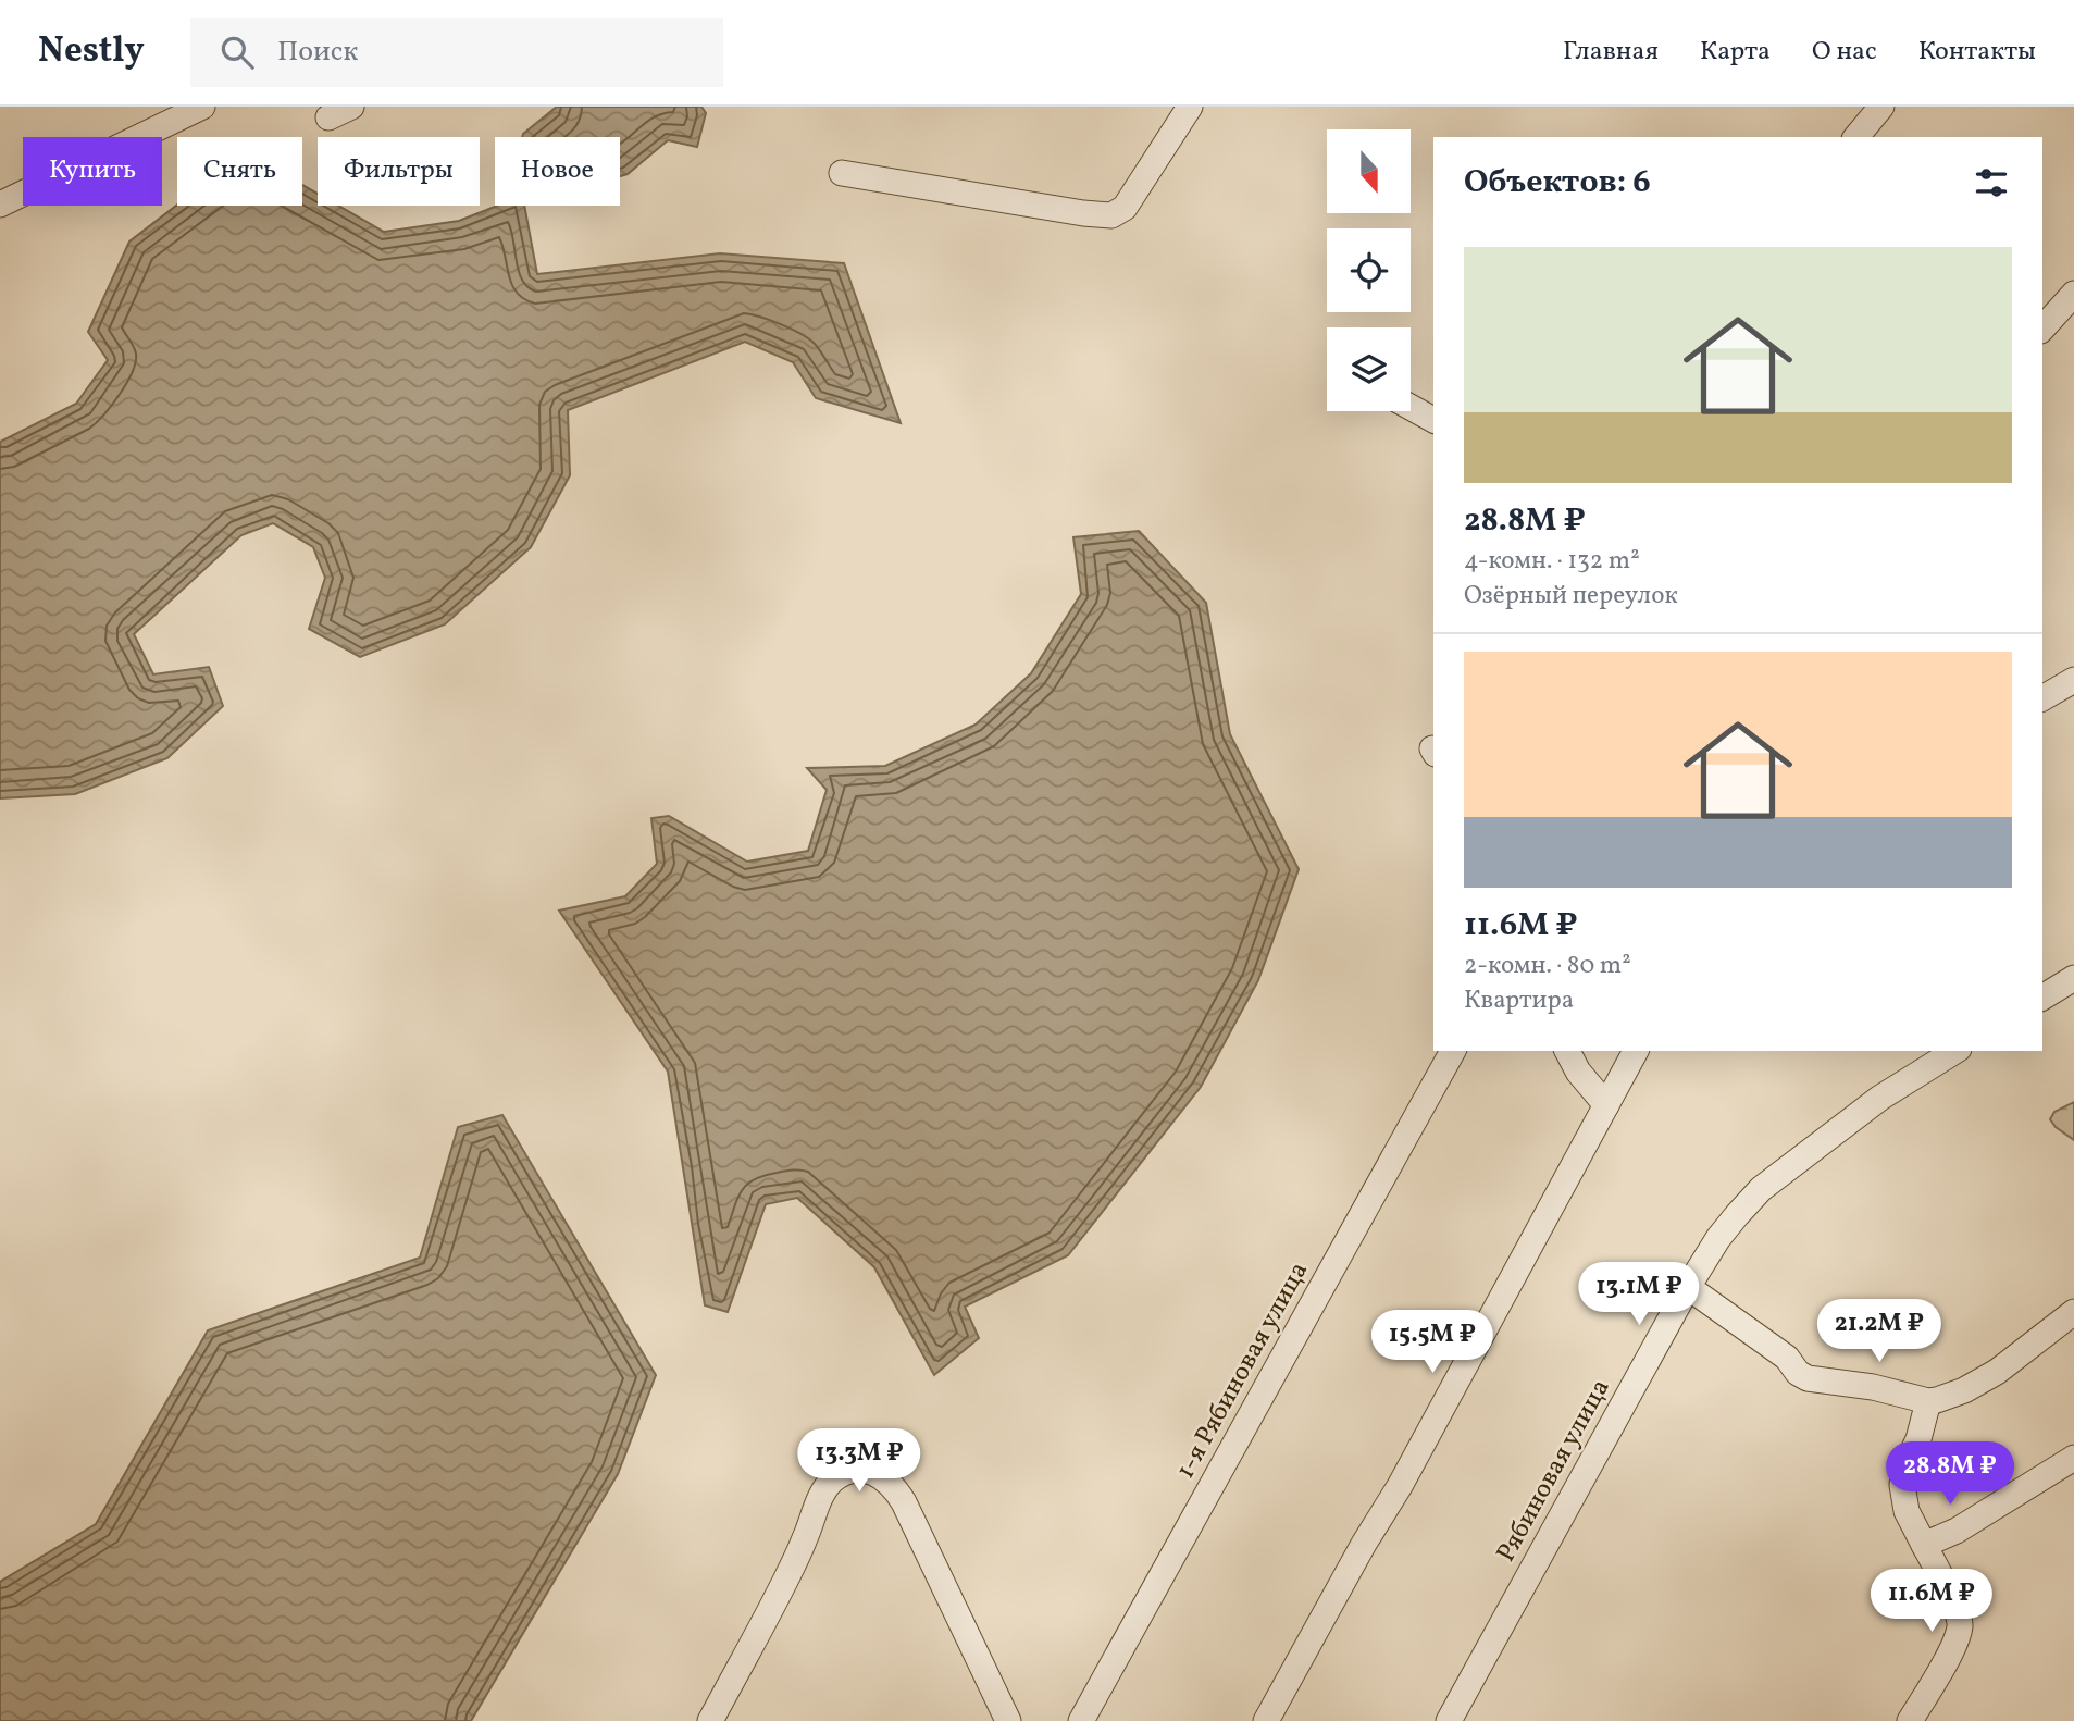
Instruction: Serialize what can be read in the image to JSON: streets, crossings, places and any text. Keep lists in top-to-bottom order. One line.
{"streets":{"street":["1-я Рябиновая улица","Рябиновая улица"]},"north":"bottom","page":{"header":"Nestly","search":"Поиск","nav":["Главная","Карта","О нас","Контакты"],"chip":["Купить","Снять","Фильтры","Новое"],"heading":"Объектов: 6","list":[{"name":"28.8M ₽","note":"4-комн. · 132 m² · Озёрный переулок"},{"name":"11.6M ₽","note":"2-комн. · 80 m² · Квартира"}],"price":["13.1M ₽","21.2M ₽","15.5M ₽","13.3M ₽","28.8M ₽","11.6M ₽"]}}
